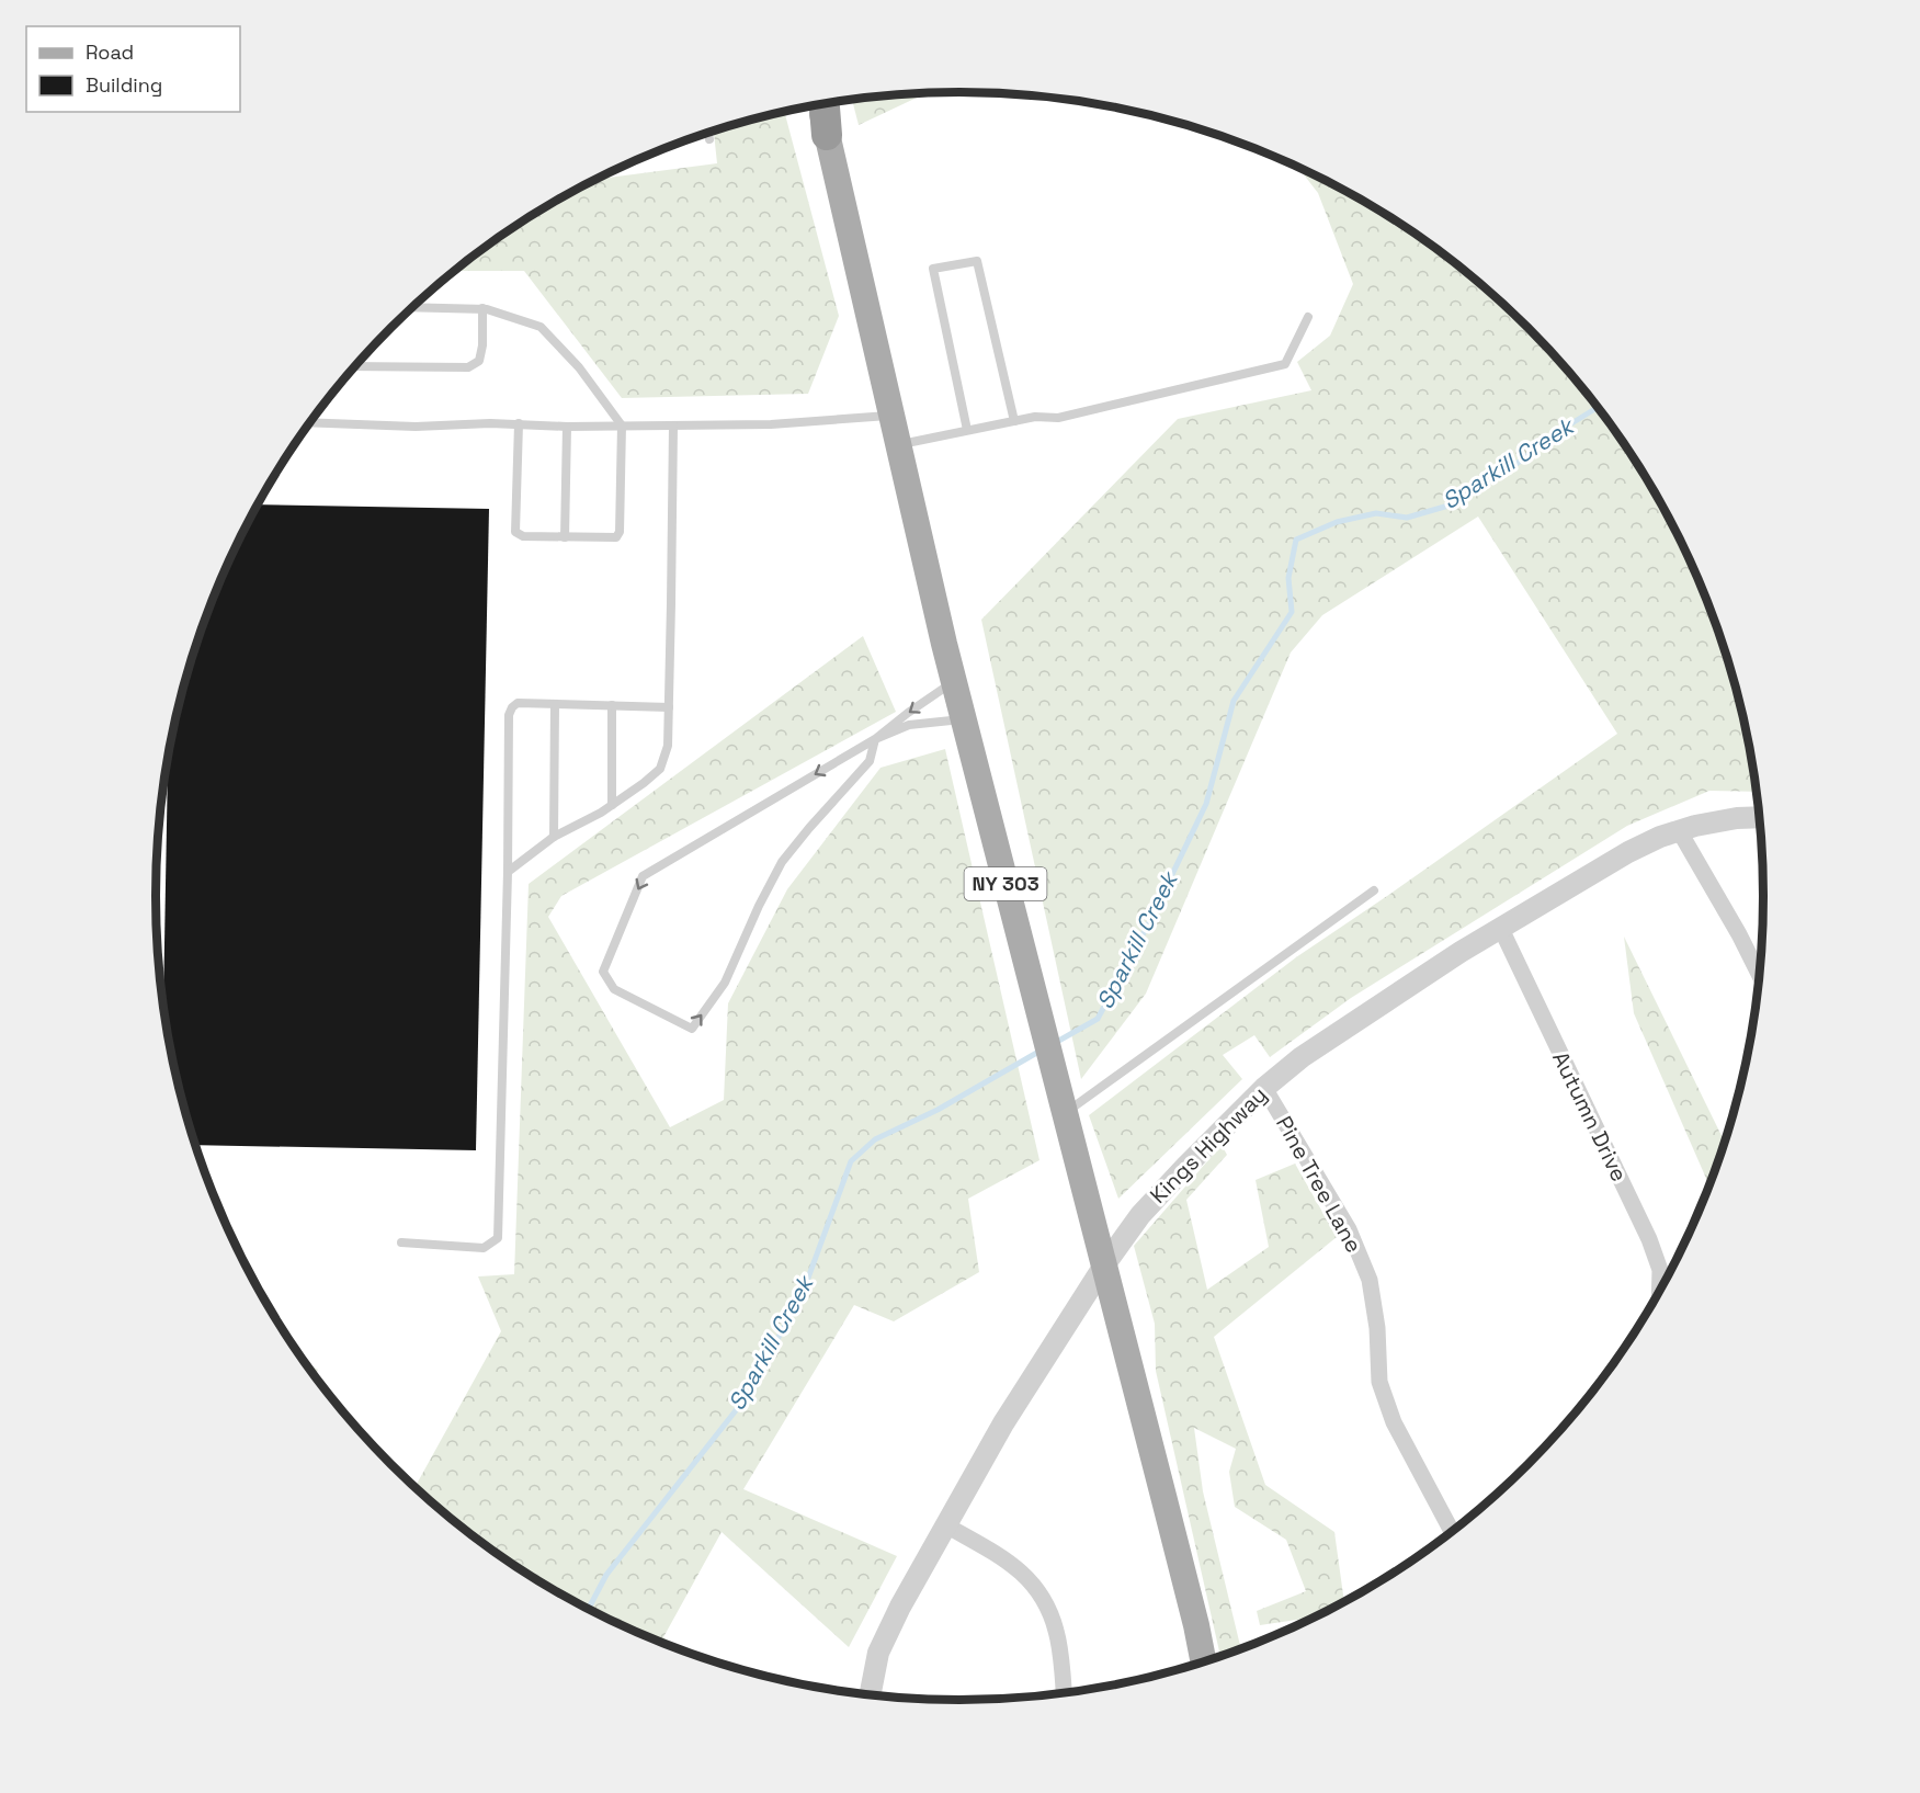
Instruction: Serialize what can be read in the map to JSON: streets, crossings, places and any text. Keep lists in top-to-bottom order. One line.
{"streets":{"main road":["NY 303"],"street":["Autumn Drive","Kings Highway","Pine Tree Lane"]},"crossings":[["NY 303","Kings Highway"],["Autumn Drive","Kings Highway"],["Kings Highway","Pine Tree Lane"]],"water":["Sparkill Creek"],"legend":["Road","Building"]}
